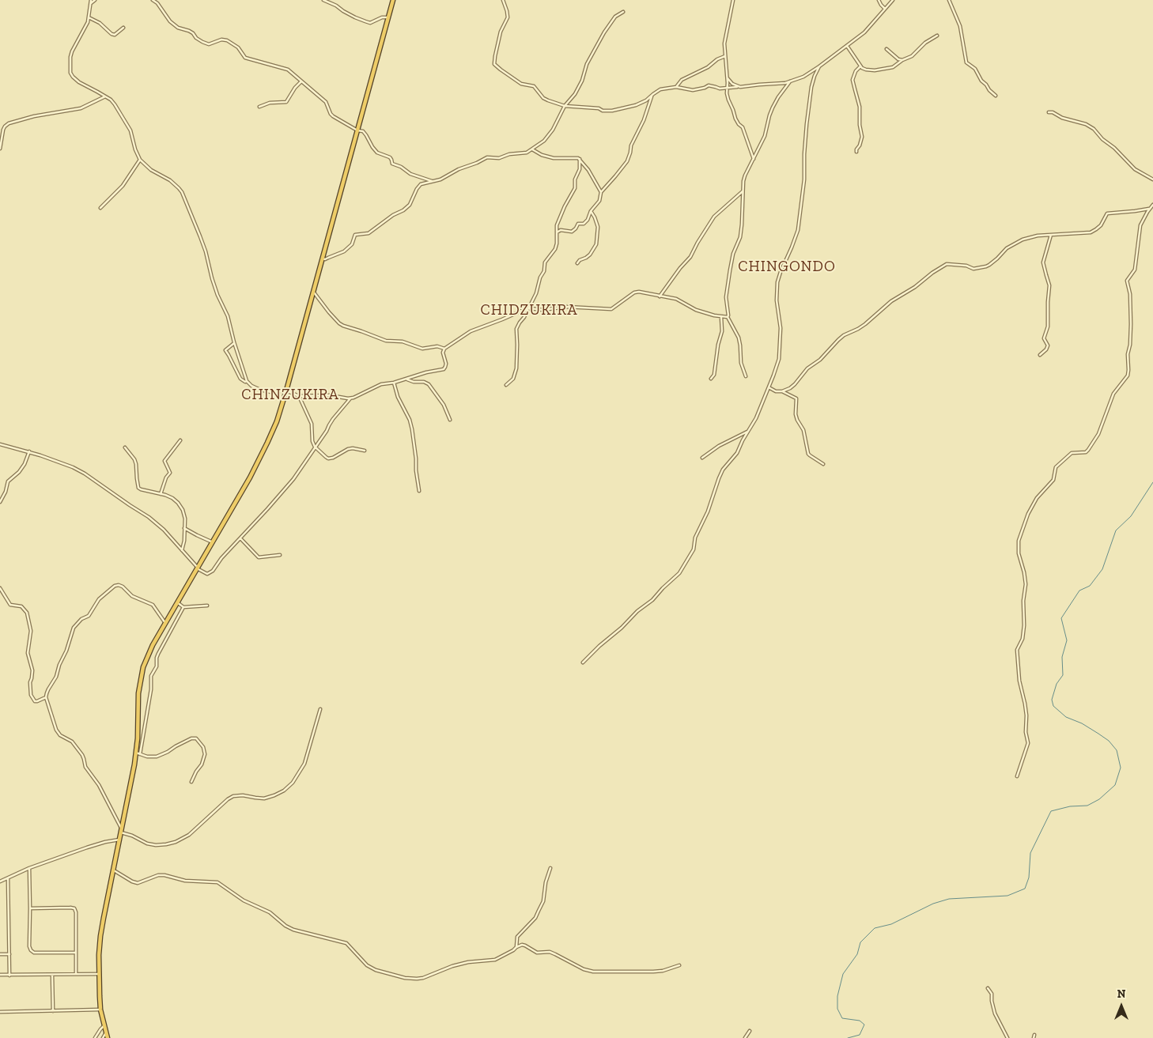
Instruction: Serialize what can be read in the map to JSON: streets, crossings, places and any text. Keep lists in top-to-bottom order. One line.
{"districts":["CHINGONDO","CHIDZUKIRA","CHINZUKIRA"],"north":"top"}
